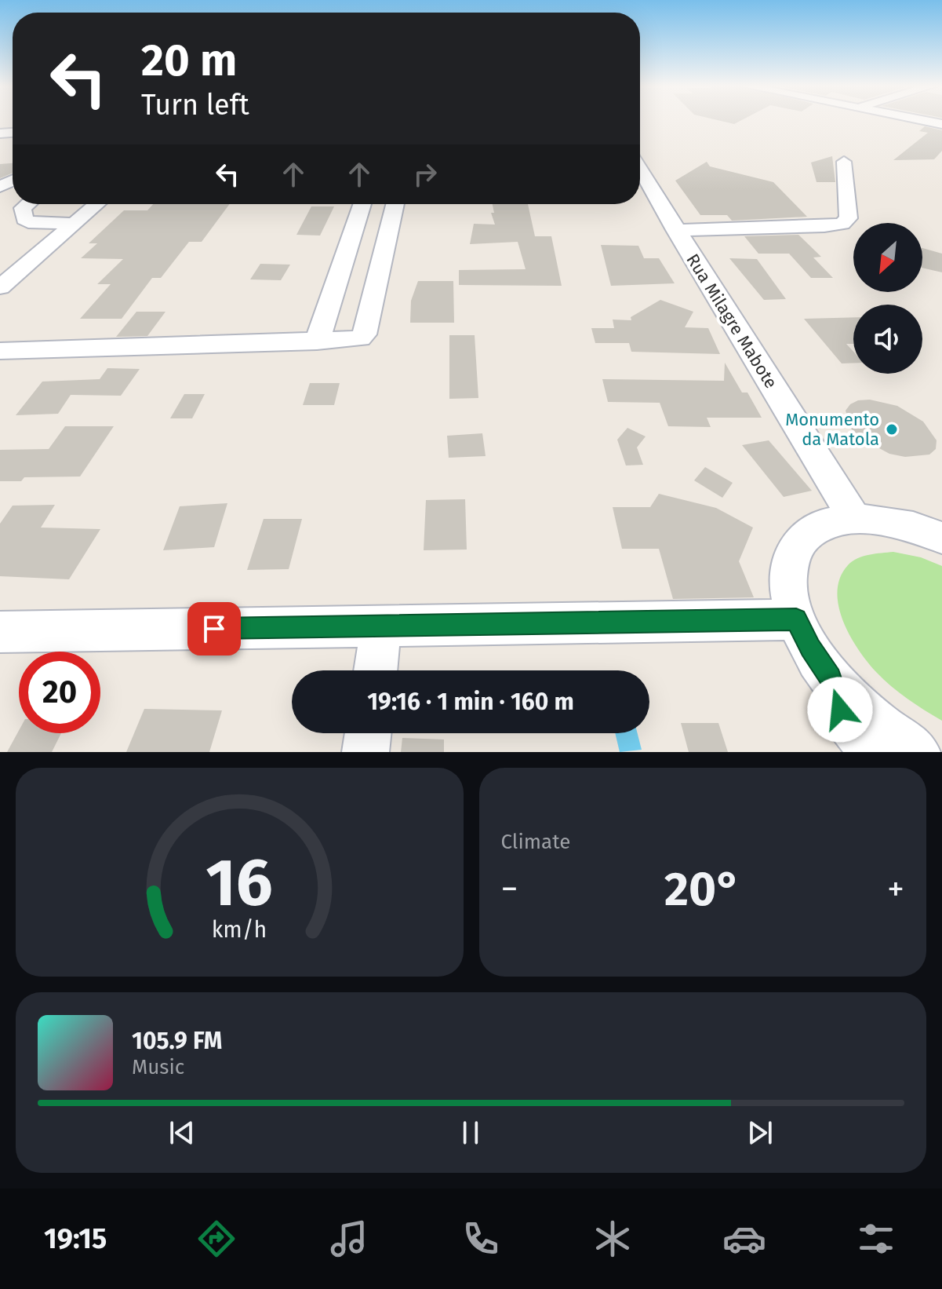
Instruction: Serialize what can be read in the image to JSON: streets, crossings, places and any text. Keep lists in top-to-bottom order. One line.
{"streets":{"street":["Rua Milagre Mabote"]},"places":["Monumento da Matola"],"north":"bottom left","page":{"turn":["20 m","Turn left"],"limit":"20","trip":"19:16 · 1 min · 160 m","tile":"Climate","heat":["−","20°","+"],"song":["105.9 FM","Music"],"tabs":"19:15","gauge":["16","km/h"]}}
